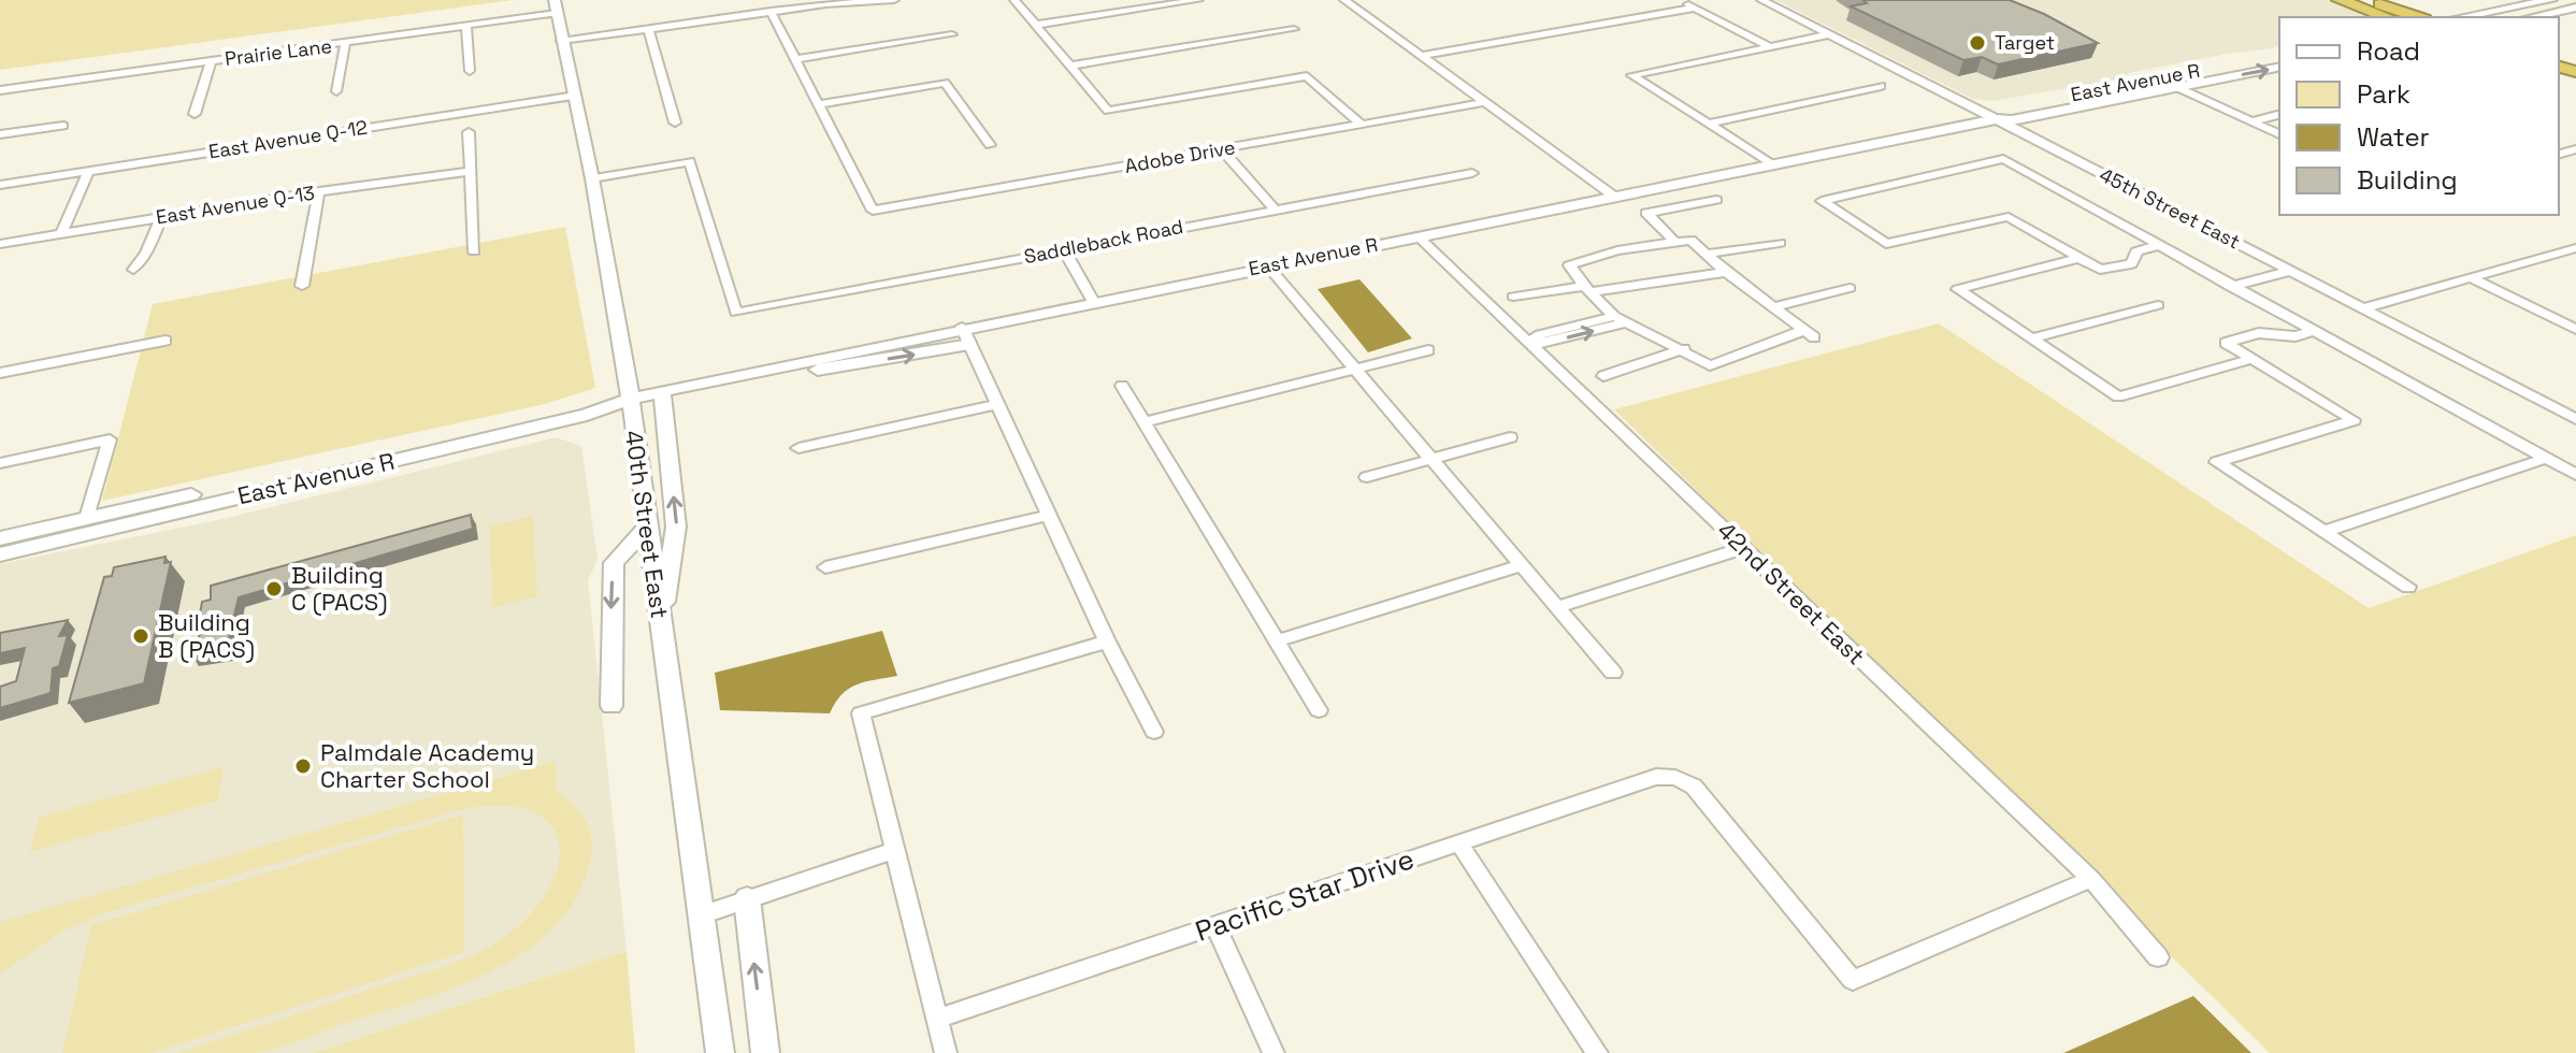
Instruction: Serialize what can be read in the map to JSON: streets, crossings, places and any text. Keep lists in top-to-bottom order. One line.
{"streets":{"main road":["East Avenue R","40th Street East"],"street":["Prairie Lane","East Avenue Q-12","Adobe Drive","East Avenue Q-13","45th Street East","Saddleback Road","42nd Street East","Pacific Star Drive"]},"crossings":[["Prairie Lane","40th Street East"],["East Avenue R","45th Street East"],["East Avenue R","40th Street East"],["East Avenue R","42nd Street East"],["East Avenue Q-12","40th Street East"],["Saddleback Road","40th Street East"],["42nd Street East","Pacific Star Drive"]],"places":["Target","Building C (PACS)","Building B (PACS)","Palmdale Academy Charter School"],"legend":["Road","Park","Water","Building"]}
